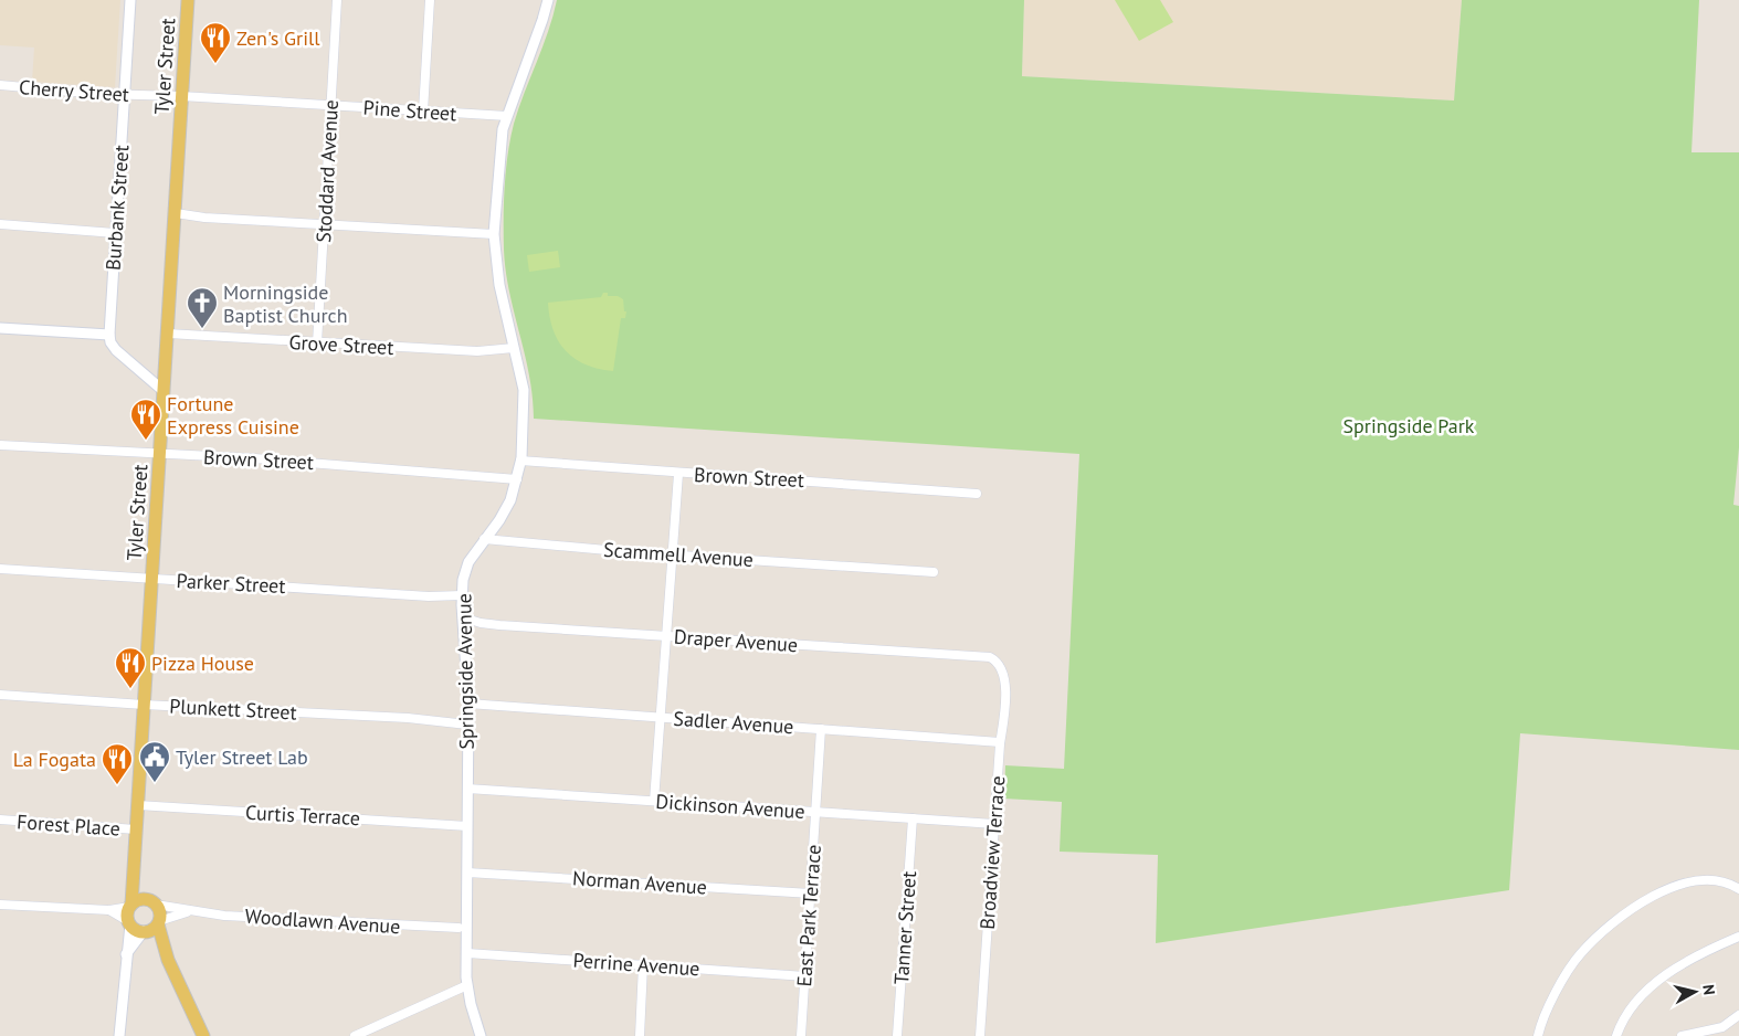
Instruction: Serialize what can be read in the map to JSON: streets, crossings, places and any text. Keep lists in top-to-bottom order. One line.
{"streets":{"main road":["Tyler Street"],"street":["Cherry Street","Pine Street","Stoddard Avenue","Burbank Street","Grove Street","Brown Street","Scammell Avenue","Parker Street","Draper Avenue","Springside Avenue","Plunkett Street","Sadler Avenue","Dickinson Avenue","Curtis Terrace","Forest Place","Broadview Terrace","Norman Avenue","East Park Terrace","Woodlawn Avenue","Tanner Street","Perrine Avenue"]},"crossings":[["Tyler Street","Cherry Street"],["Tyler Street","Pine Street"],["Tyler Street","Grove Street"],["Tyler Street","Brown Street"],["Tyler Street","Parker Street"],["Tyler Street","Plunkett Street"],["Tyler Street","Curtis Terrace"],["Tyler Street","Forest Place"],["Tyler Street","Woodlawn Avenue"],["Cherry Street","Pine Street"],["Cherry Street","Burbank Street"],["Pine Street","Stoddard Avenue"],["Pine Street","Springside Avenue"],["Stoddard Avenue","Grove Street"],["Grove Street","Springside Avenue"],["Brown Street","Springside Avenue"],["Scammell Avenue","Springside Avenue"],["Parker Street","Springside Avenue"],["Draper Avenue","Springside Avenue"],["Draper Avenue","Broadview Terrace"],["Springside Avenue","Plunkett Street"],["Springside Avenue","Sadler Avenue"],["Springside Avenue","Dickinson Avenue"],["Springside Avenue","Curtis Terrace"],["Springside Avenue","Norman Avenue"],["Springside Avenue","Perrine Avenue"],["Sadler Avenue","Broadview Terrace"],["Sadler Avenue","East Park Terrace"],["Dickinson Avenue","Broadview Terrace"],["Dickinson Avenue","East Park Terrace"],["Dickinson Avenue","Tanner Street"],["Norman Avenue","East Park Terrace"],["East Park Terrace","Perrine Avenue"]],"parks":["Springside Park"],"places":{"restaurant":["Zen's Grill","Fortune Express Cuisine","Pizza House","La Fogata"],"church":["Morningside Baptist Church"],"public building":["Tyler Street Lab"]},"north":"right"}
